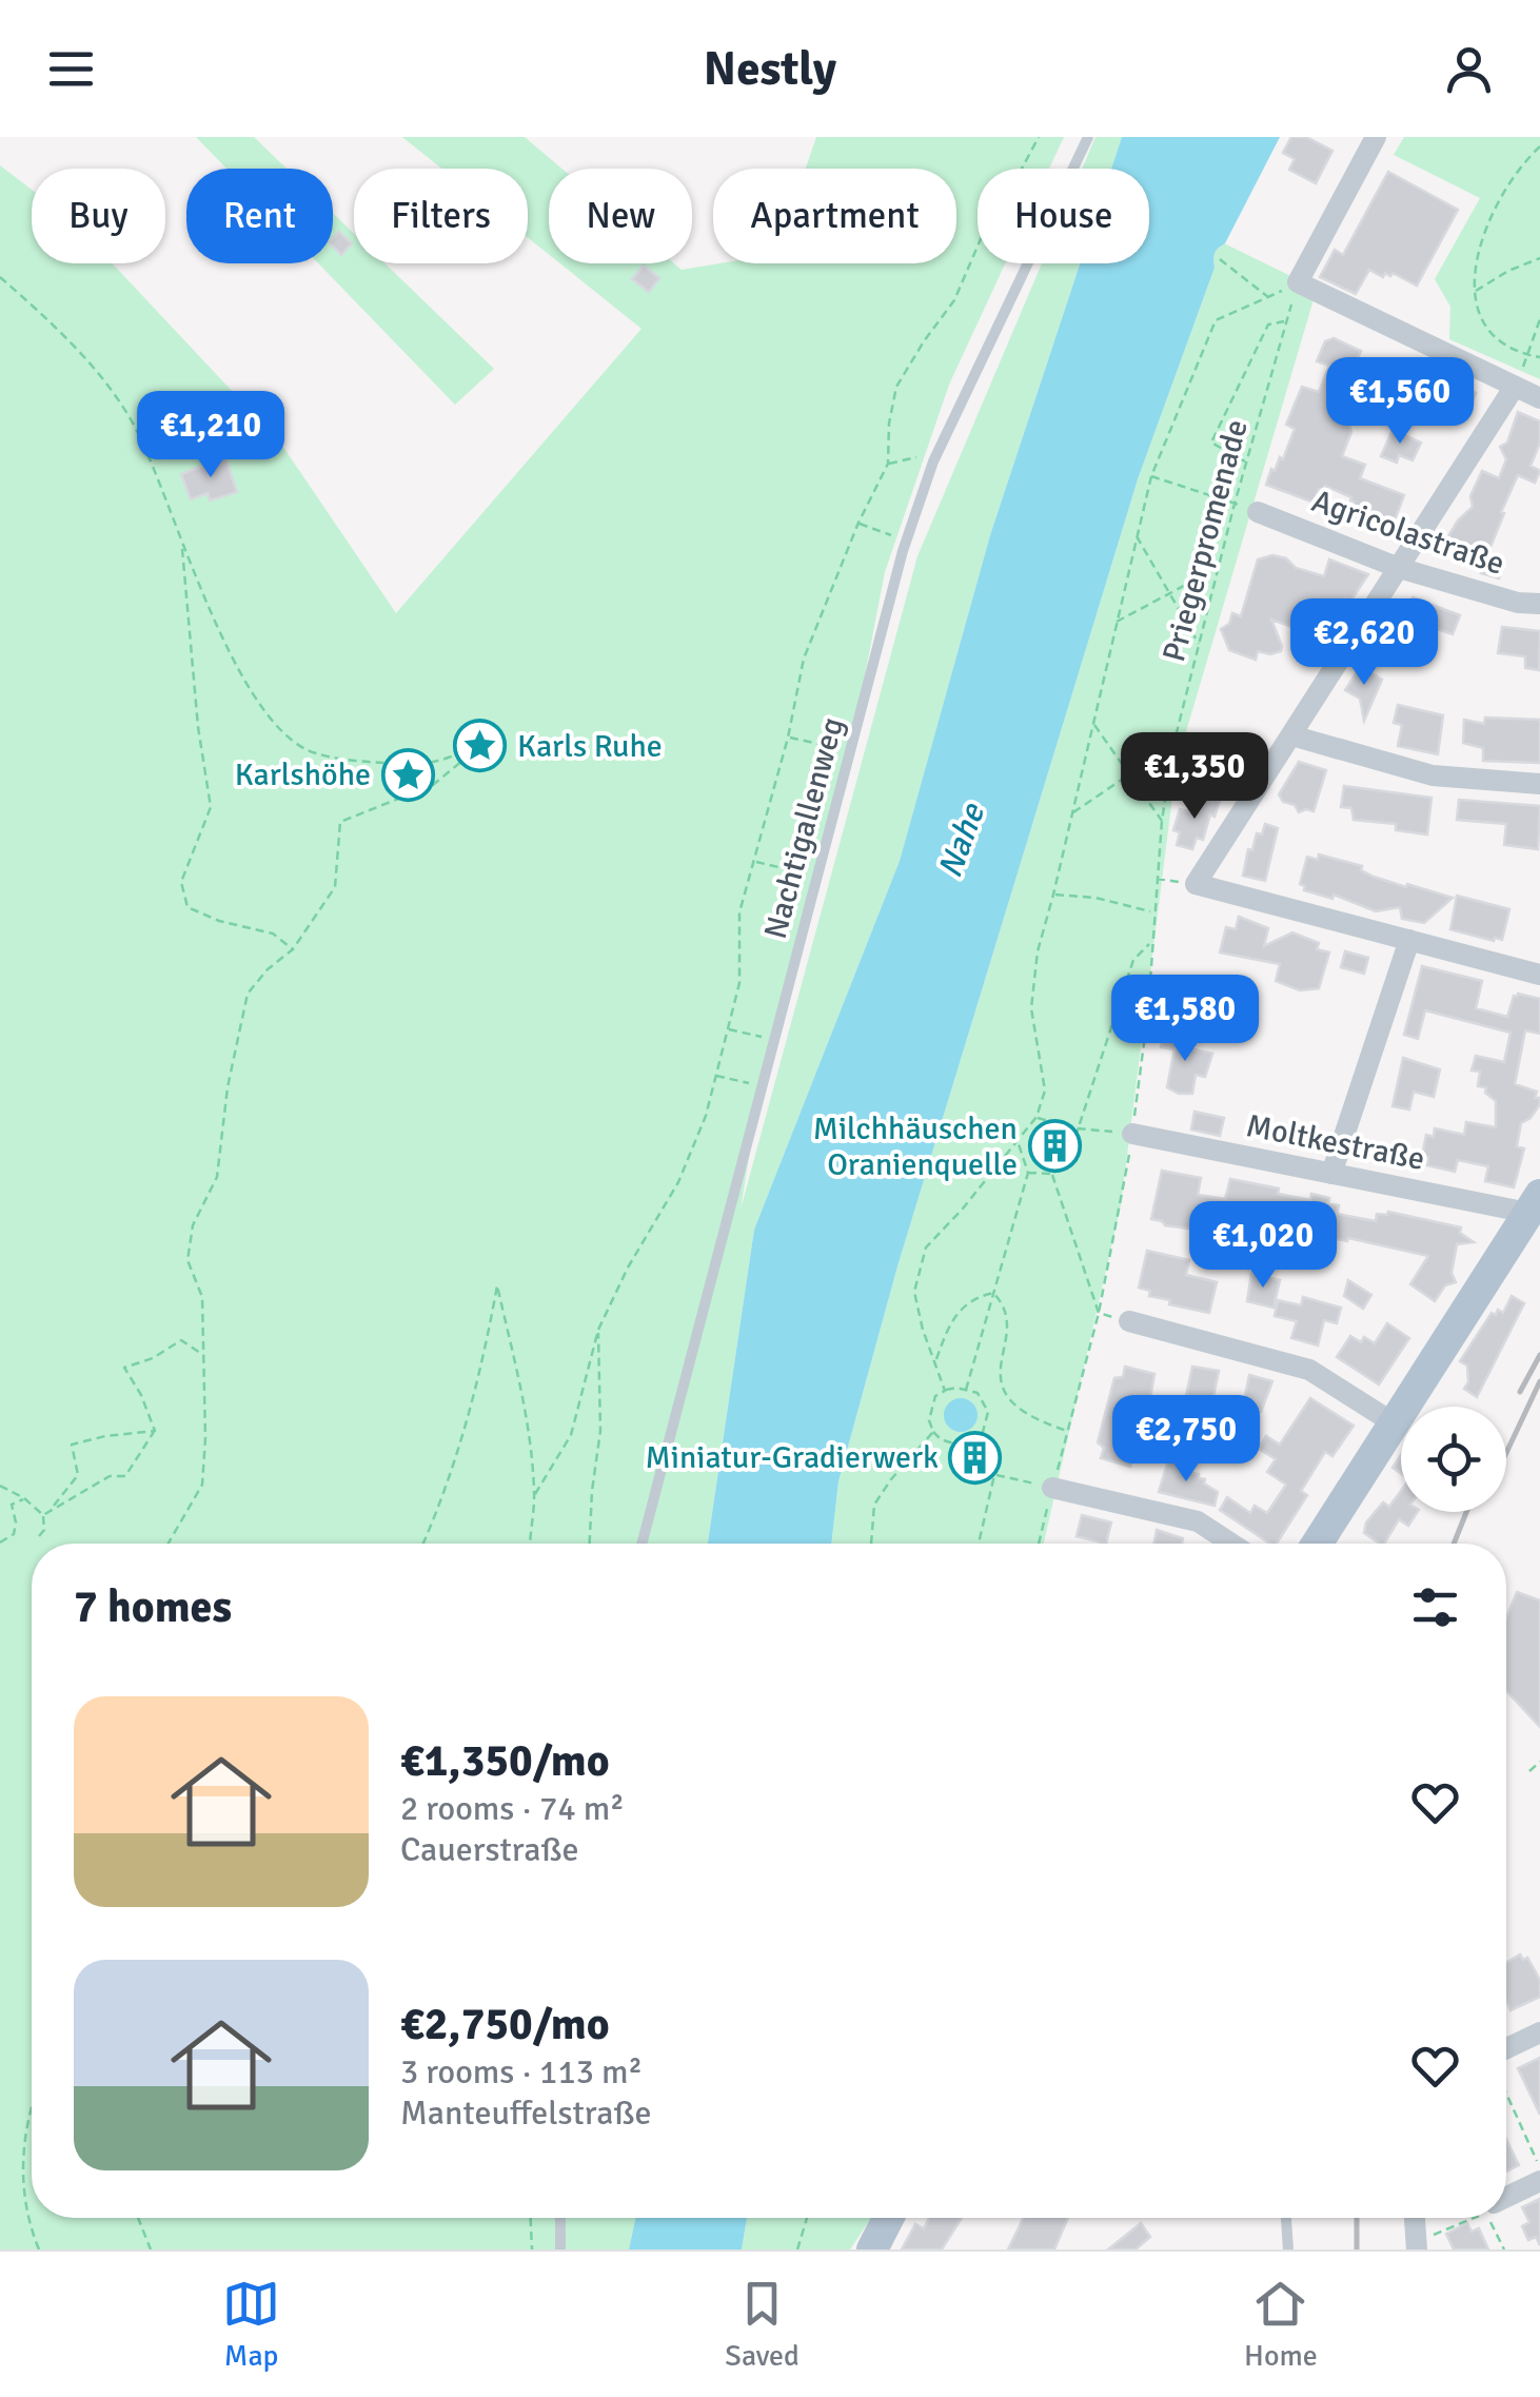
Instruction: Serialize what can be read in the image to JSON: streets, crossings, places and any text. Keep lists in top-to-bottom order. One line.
{"streets":{"street":["Agricolastraße","Moltkestraße"],"lane":["Nachtigallenweg"],"path":["Priegerpromenade"]},"crossings":[["Priegerpromenade","Moltkestraße"]],"water":["Nahe"],"places":{"place":["Karls Ruhe","Karlshöhe"],"building":["Milchhäuschen Oranienquelle","Miniatur-Gradierwerk"]},"page":{"header":"Nestly","chip":["Buy","Rent","Filters","New","Apartment","House"],"price":["€1,560","€1,210","€2,620","€1,350","€1,580","€1,020","€2,750"],"heading":"7 homes","list":[{"name":"€1,350/mo","note":"2 rooms · 74 m² · Cauerstraße"},{"name":"€2,750/mo","note":"3 rooms · 113 m² · Manteuffelstraße"}],"tabs":["Map","Saved","Home"]}}
